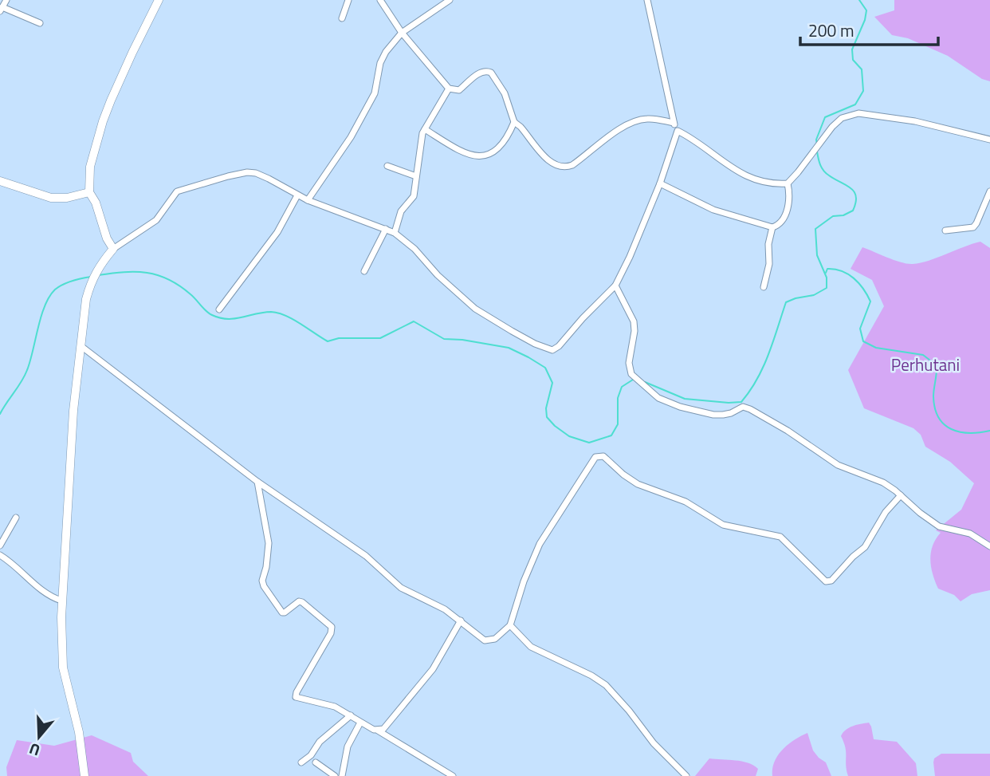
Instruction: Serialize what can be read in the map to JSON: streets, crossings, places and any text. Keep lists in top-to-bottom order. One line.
{"parks":["Perhutani"],"scale_bar":"200 m","north":"bottom"}
